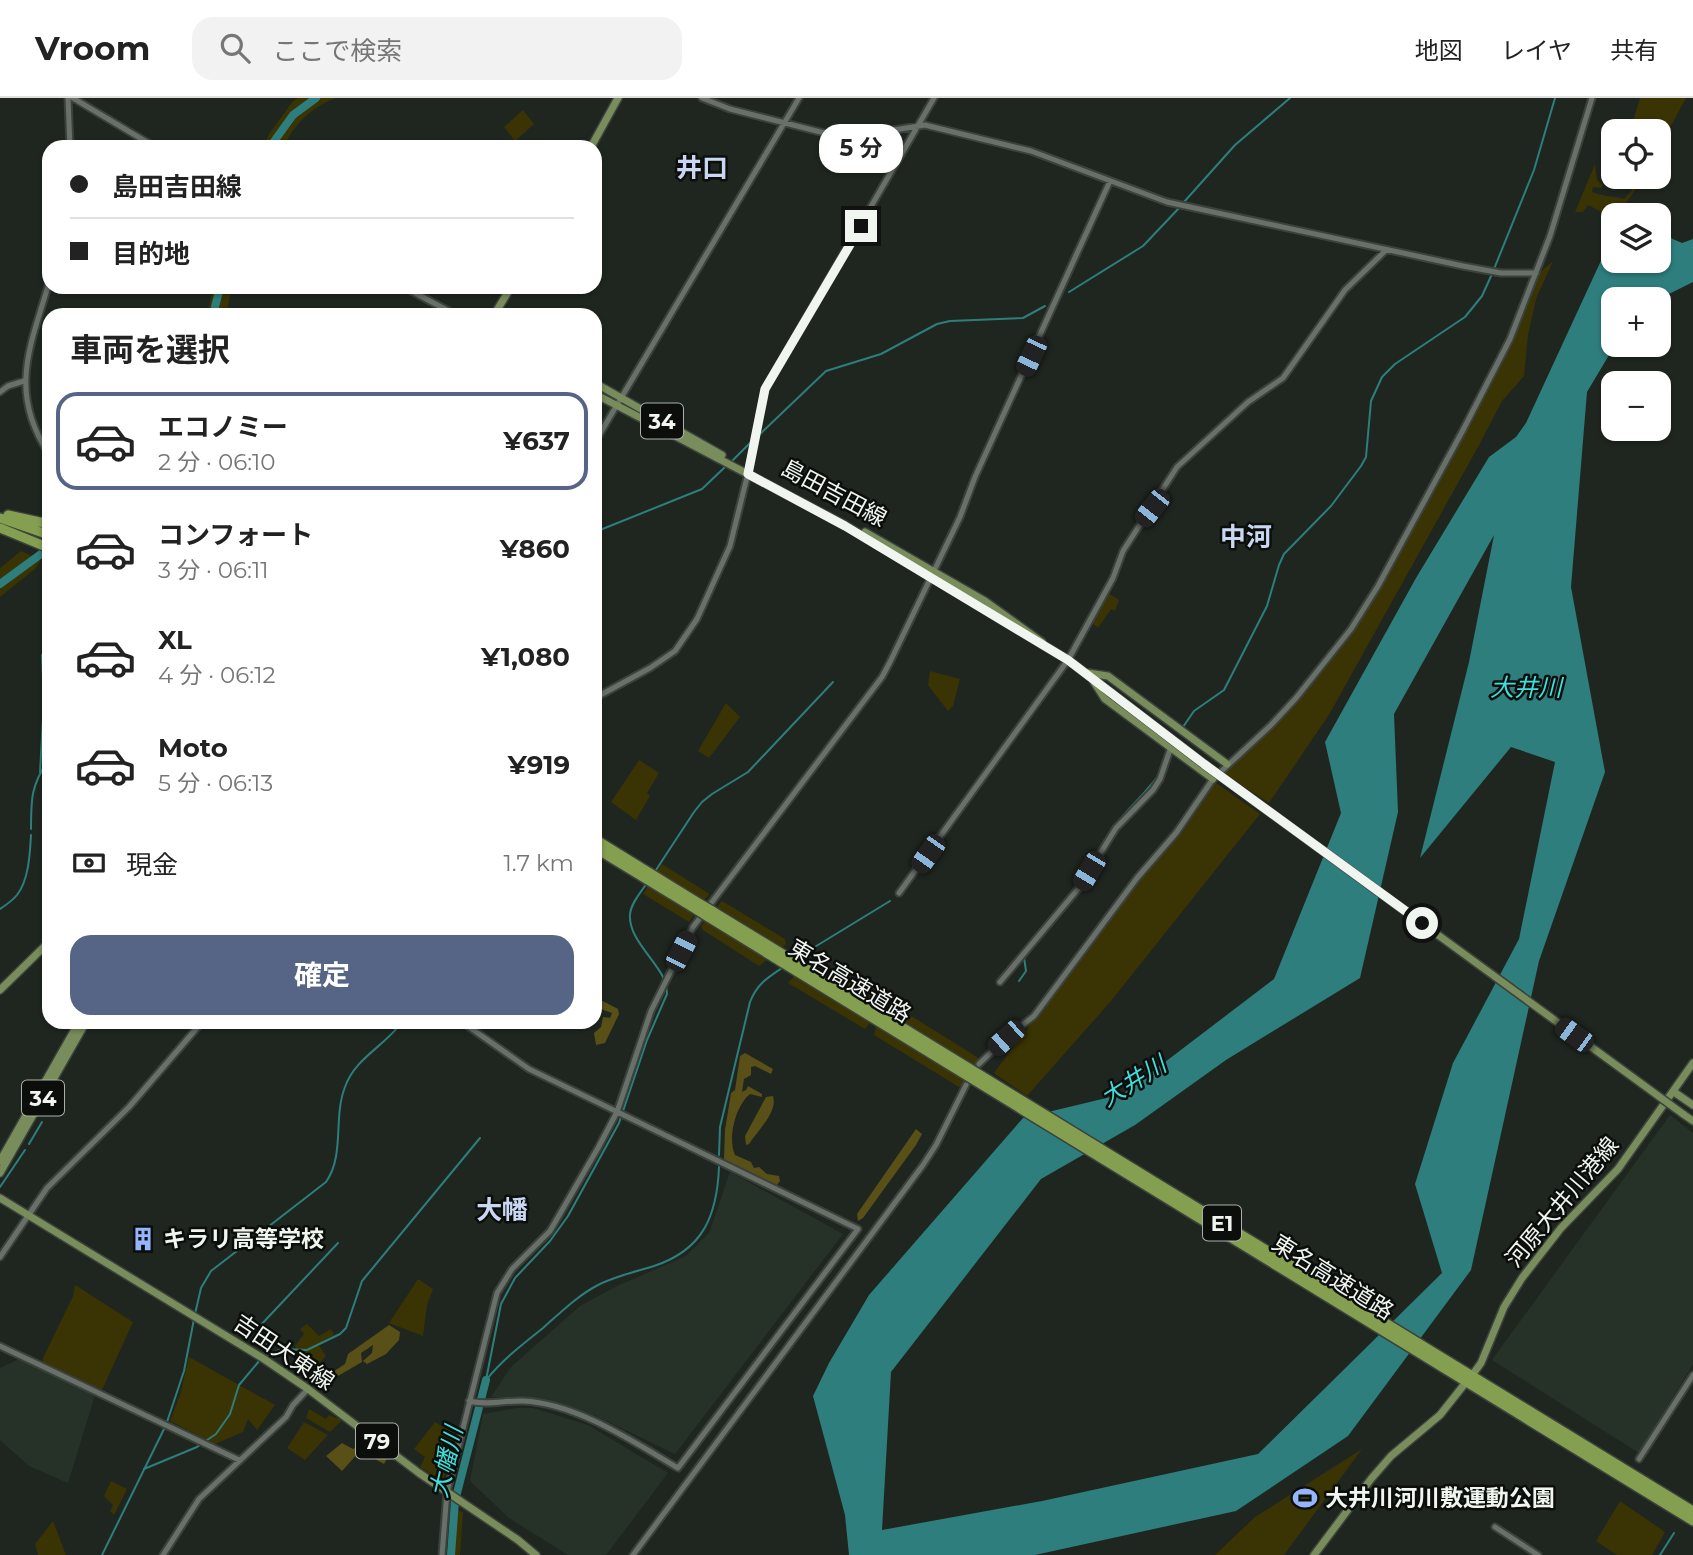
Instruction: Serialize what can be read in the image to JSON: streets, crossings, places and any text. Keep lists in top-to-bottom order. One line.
{"streets":{"highway":["東名高速道路","E1"],"main road":["34","島田吉田線","河原大井川港線","吉田大東線","79"]},"districts":["井口","中河","大幡"],"water":["大井川","大幡川"],"places":{"building":["キラリ高等学校"],"sports":["大井川河川敷運動公園"]},"page":{"header":"Vroom","search":"ここで検索","nav":["地図","レイヤ","共有"],"map_buttons":["+","−"],"bubble":"5 分","banner":["島田吉田線","目的地"],"heading":"車両を選択","list":[{"name":"エコノミー","note":"2 分 · 06:10","value":"¥637"},{"name":"コンフォート","note":"3 分 · 06:11","value":"¥860"},{"name":"XL","note":"4 分 · 06:12","value":"¥1,080"},{"name":"Moto","note":"5 分 · 06:13","value":"¥919"}],"pay":["現金","1.7 km"],"buttons":"確定"}}
